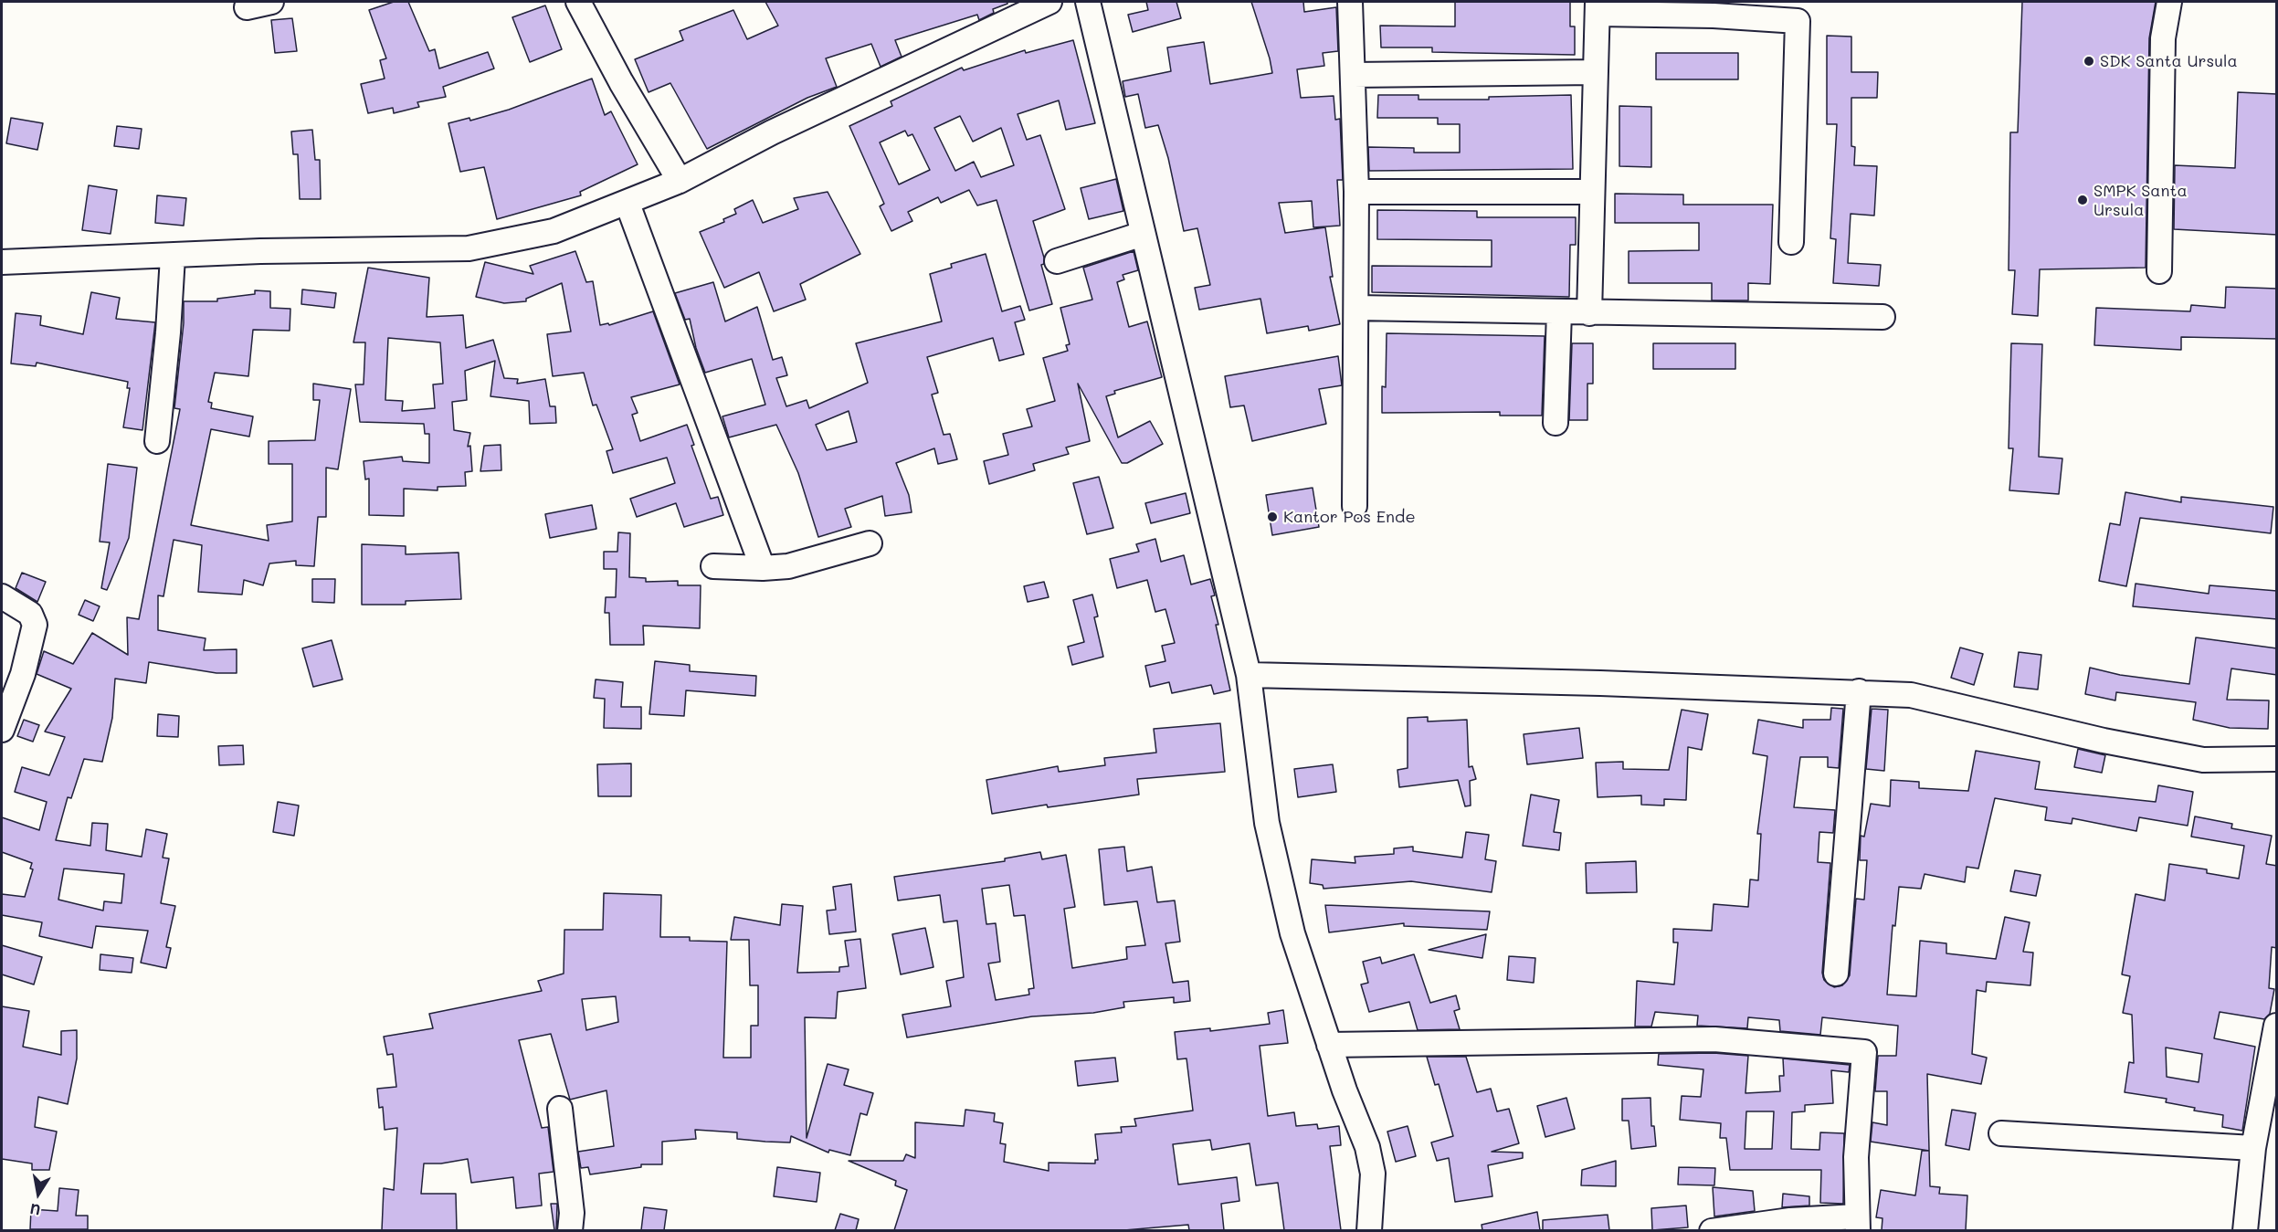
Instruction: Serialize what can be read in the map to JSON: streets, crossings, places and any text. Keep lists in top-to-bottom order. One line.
{"places":["SDK Santa Ursula","SMPK Santa Ursula","Kantor Pos Ende"],"north":"bottom"}
